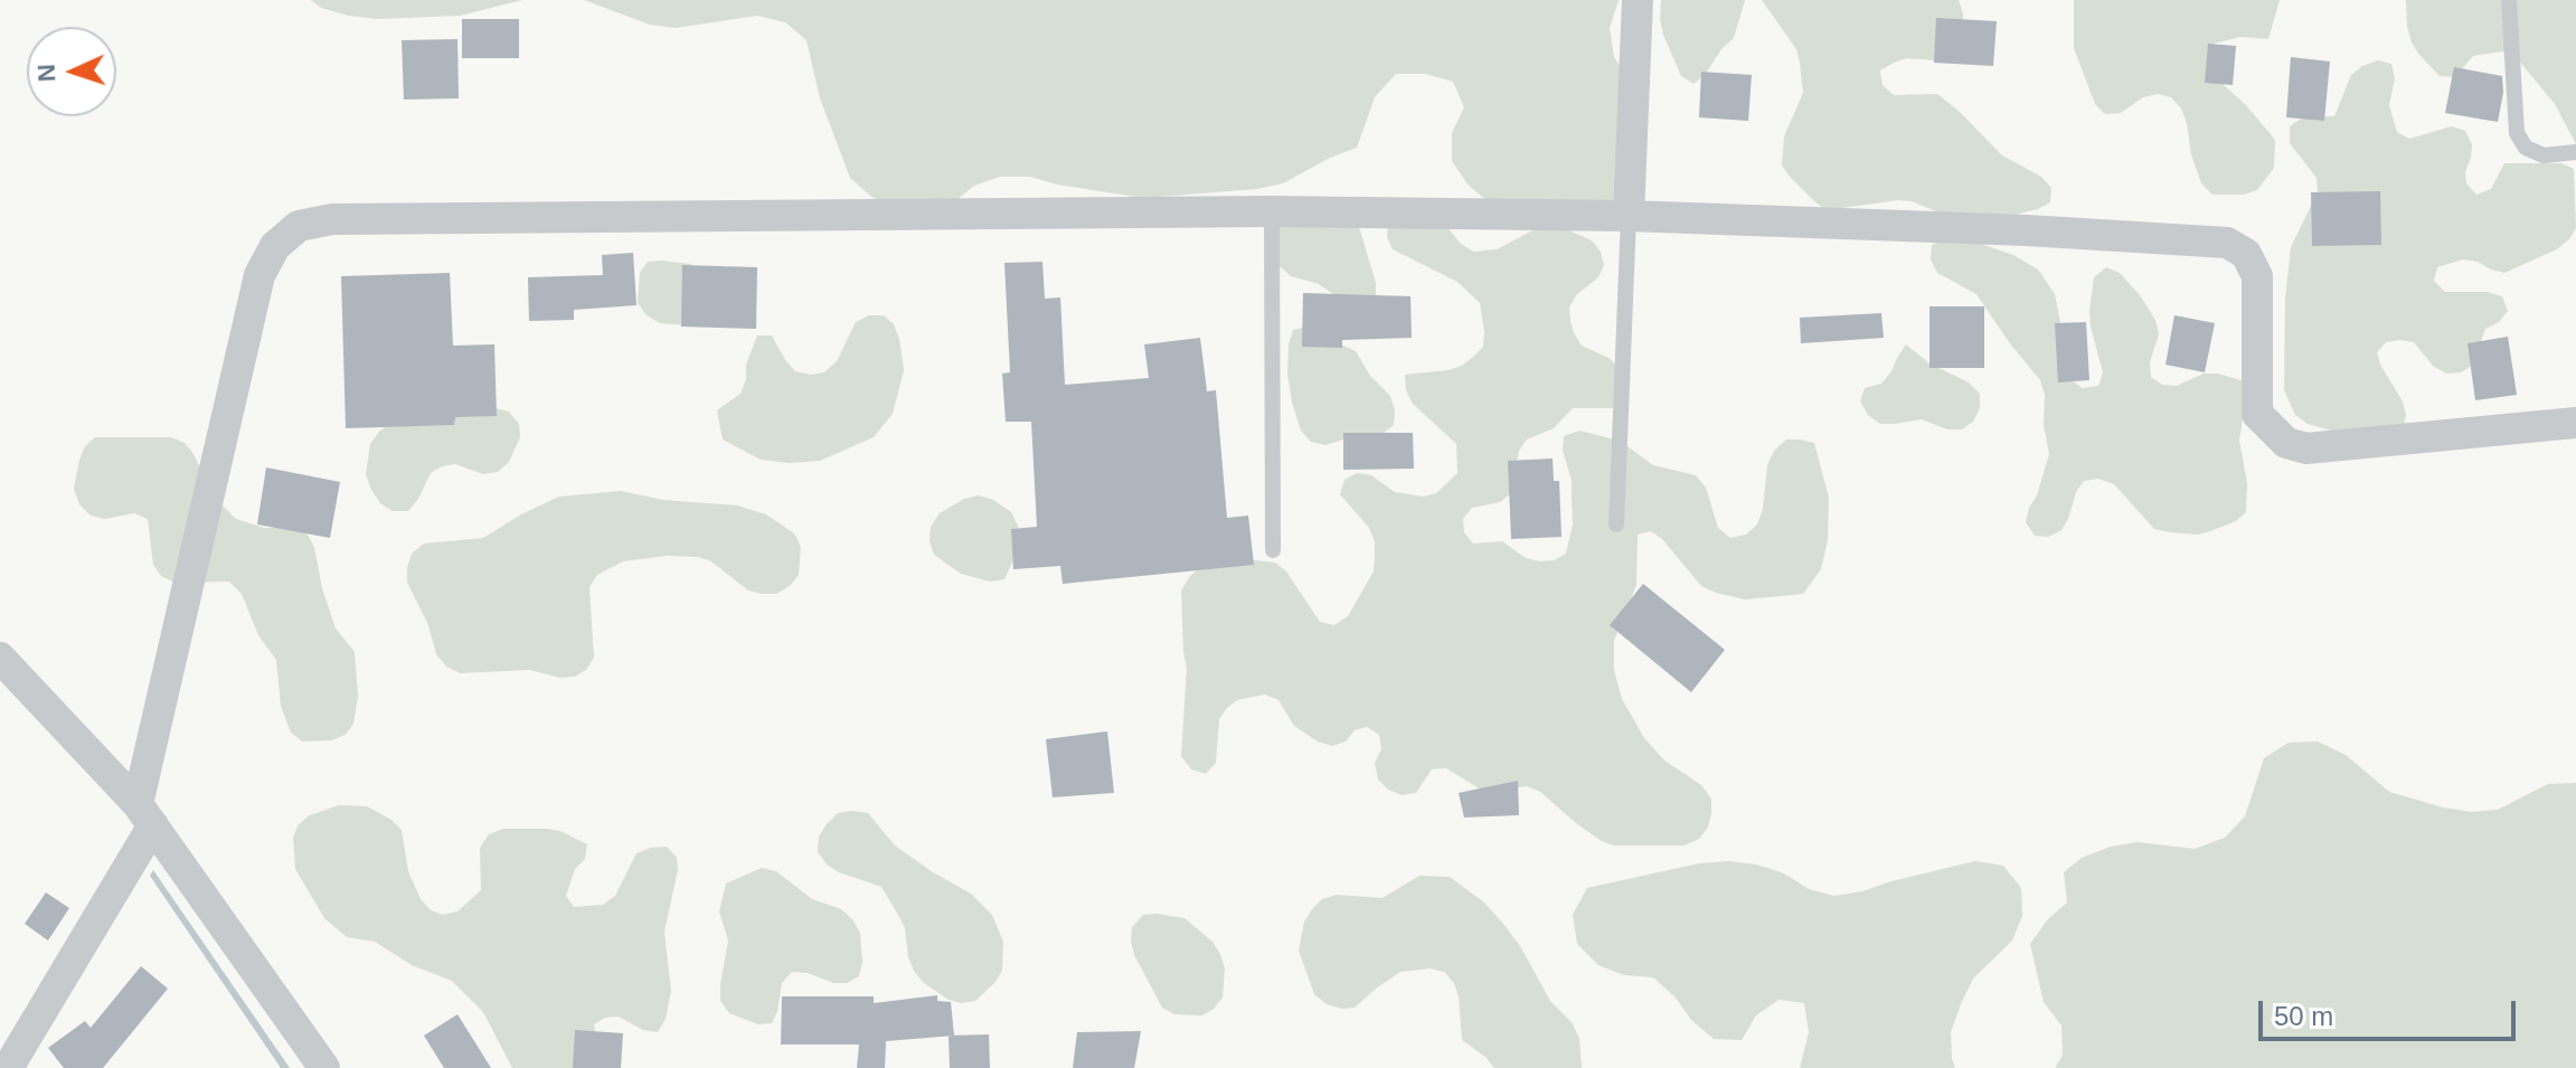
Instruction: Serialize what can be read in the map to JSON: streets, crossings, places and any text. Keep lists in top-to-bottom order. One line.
{"scale_bar":"50 m","north":"left"}
